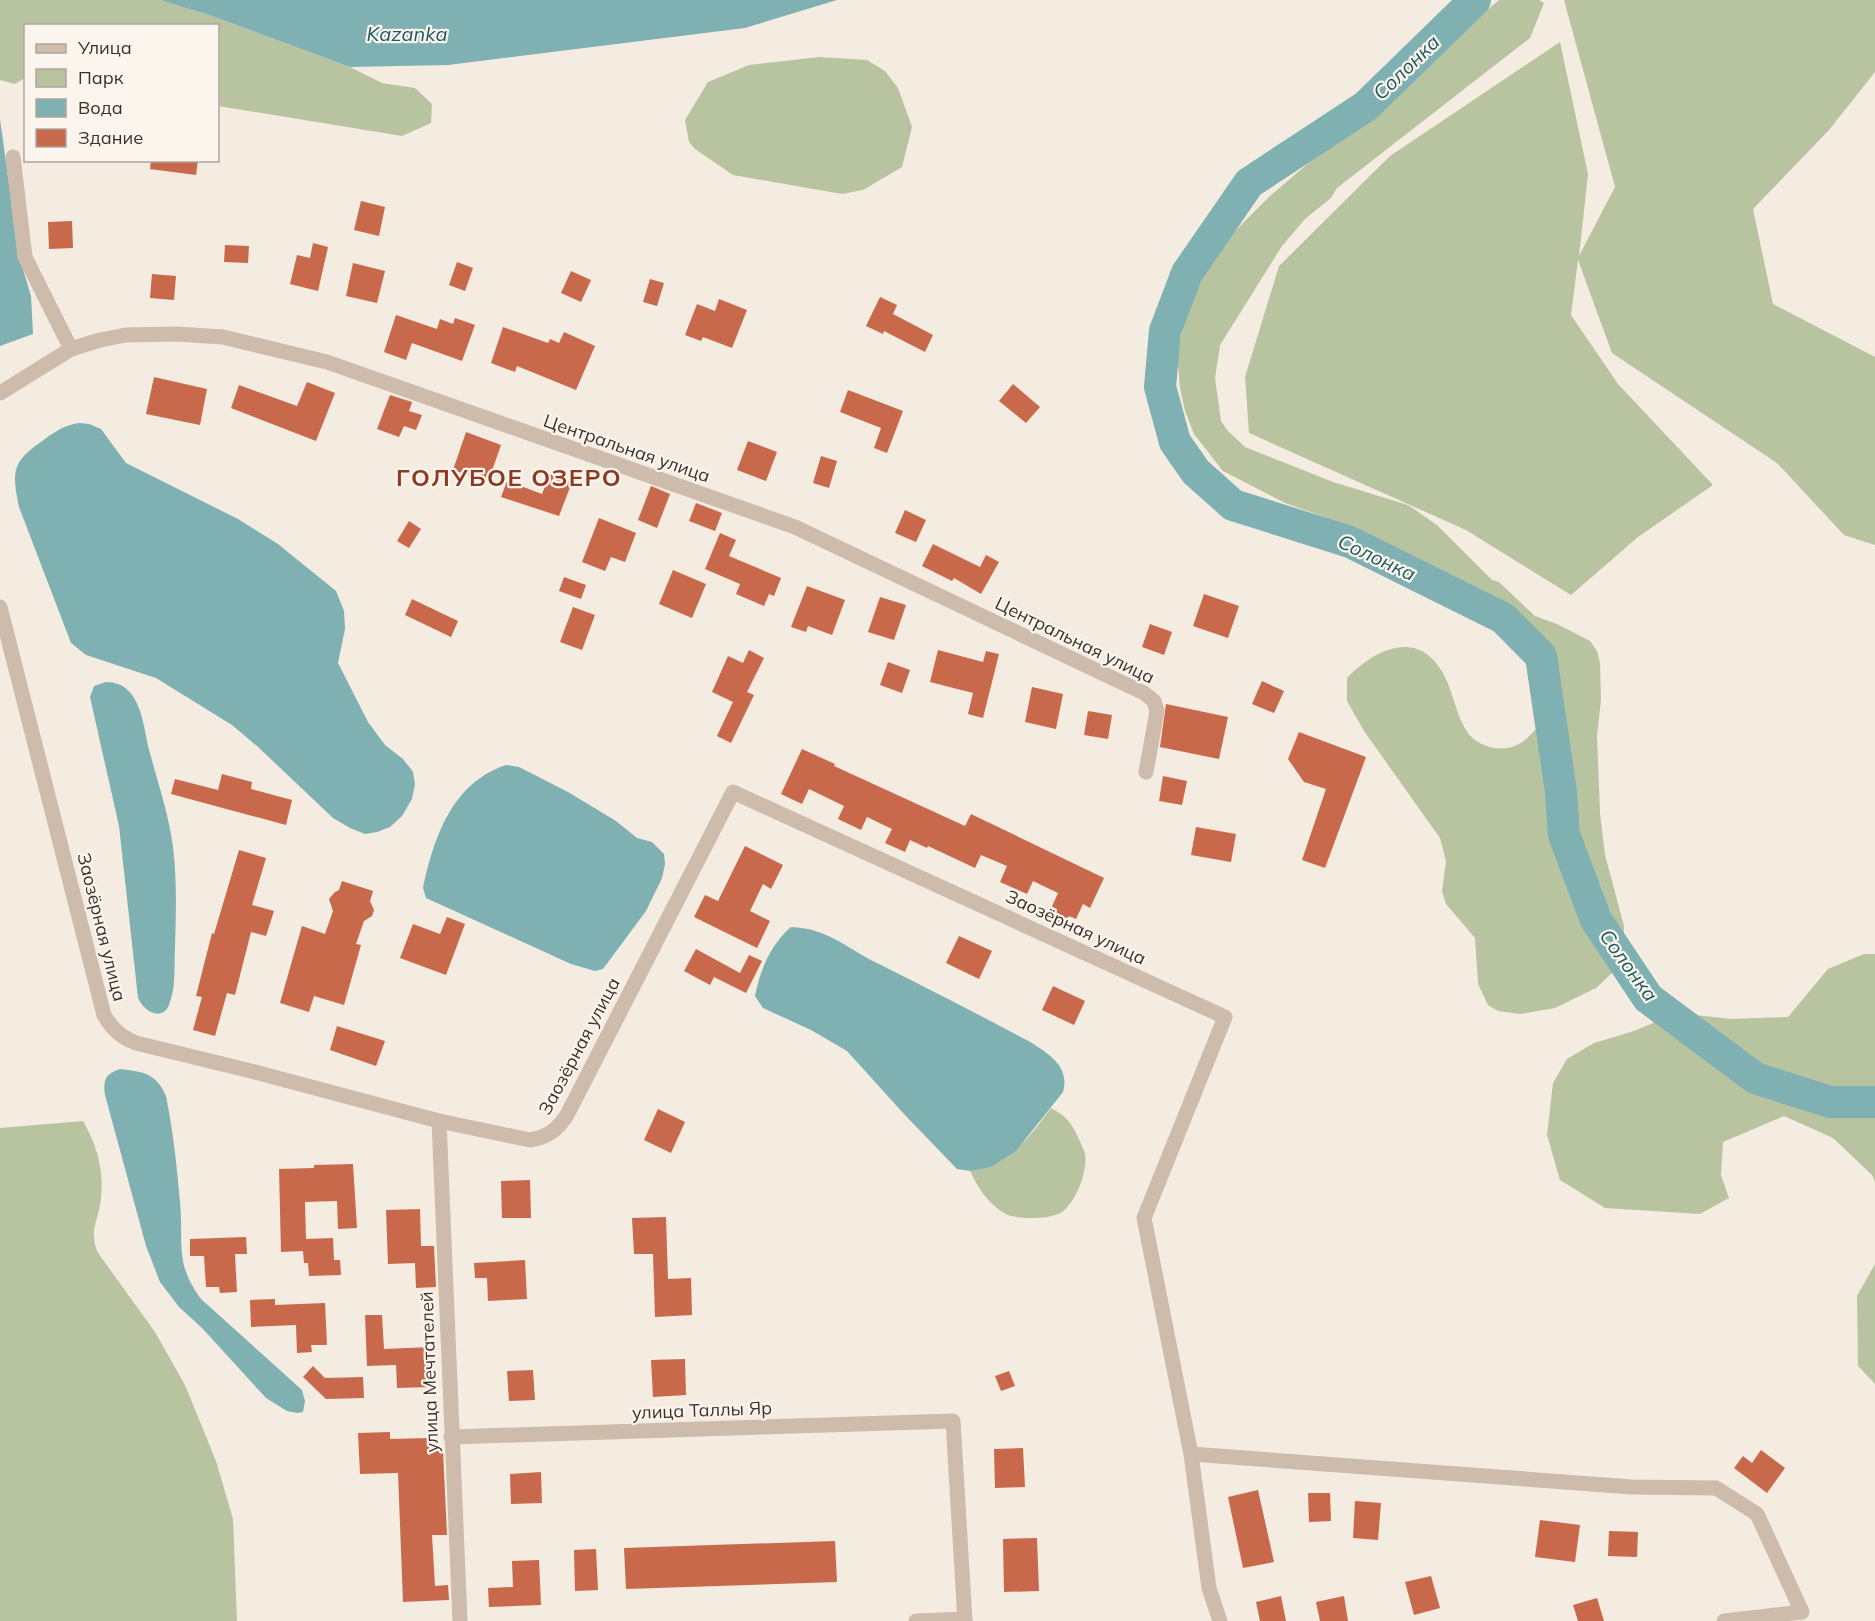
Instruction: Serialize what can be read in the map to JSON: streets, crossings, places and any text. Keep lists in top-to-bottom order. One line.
{"streets":{"street":["Центральная улица","Заозёрная улица","улица Мечтателей","улица Таллы Яр"]},"crossings":[["Заозёрная улица","улица Мечтателей"],["улица Мечтателей","улица Таллы Яр"]],"districts":["ГОЛУБОЕ ОЗЕРО"],"water":["Kazanka","Солонка"],"legend":["Улица","Парк","Вода","Здание"]}
